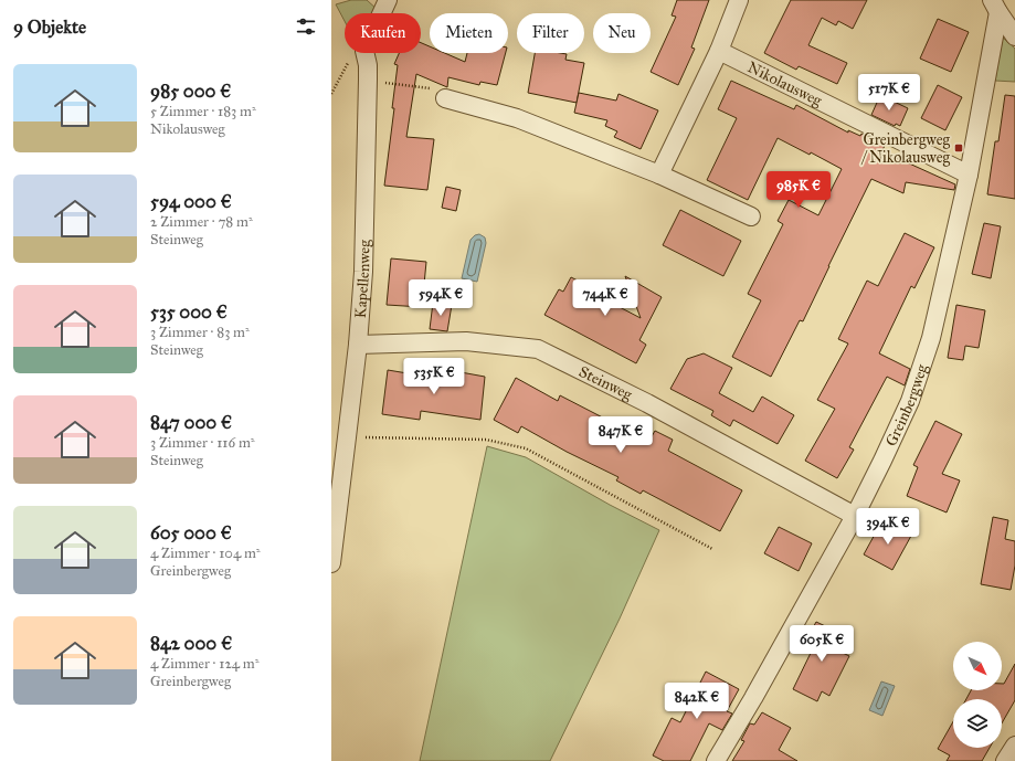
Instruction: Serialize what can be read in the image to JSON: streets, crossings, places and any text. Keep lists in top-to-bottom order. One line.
{"streets":{"street":["Nikolausweg","Kapellenweg","Steinweg","Greinbergweg"]},"crossings":[["Nikolausweg","Greinbergweg"],["Kapellenweg","Steinweg"],["Steinweg","Greinbergweg"]],"places":{"transit":["Greinbergweg / Nikolausweg"]},"north":"bottom right","page":{"heading":"9 Objekte","chip":["Kaufen","Mieten","Filter","Neu"],"list":[{"name":"985 000 €","note":"5 Zimmer · 183 m² · Nikolausweg"},{"name":"594 000 €","note":"2 Zimmer · 78 m² · Steinweg"},{"name":"535 000 €","note":"3 Zimmer · 83 m² · Steinweg"},{"name":"847 000 €","note":"3 Zimmer · 116 m² · Steinweg"},{"name":"605 000 €","note":"4 Zimmer · 104 m² · Greinbergweg"},{"name":"842 000 €","note":"4 Zimmer · 124 m² · Greinbergweg"}],"price":["517K €","985K €","594K €","744K €","535K €","847K €","394K €","605K €","842K €"]}}
